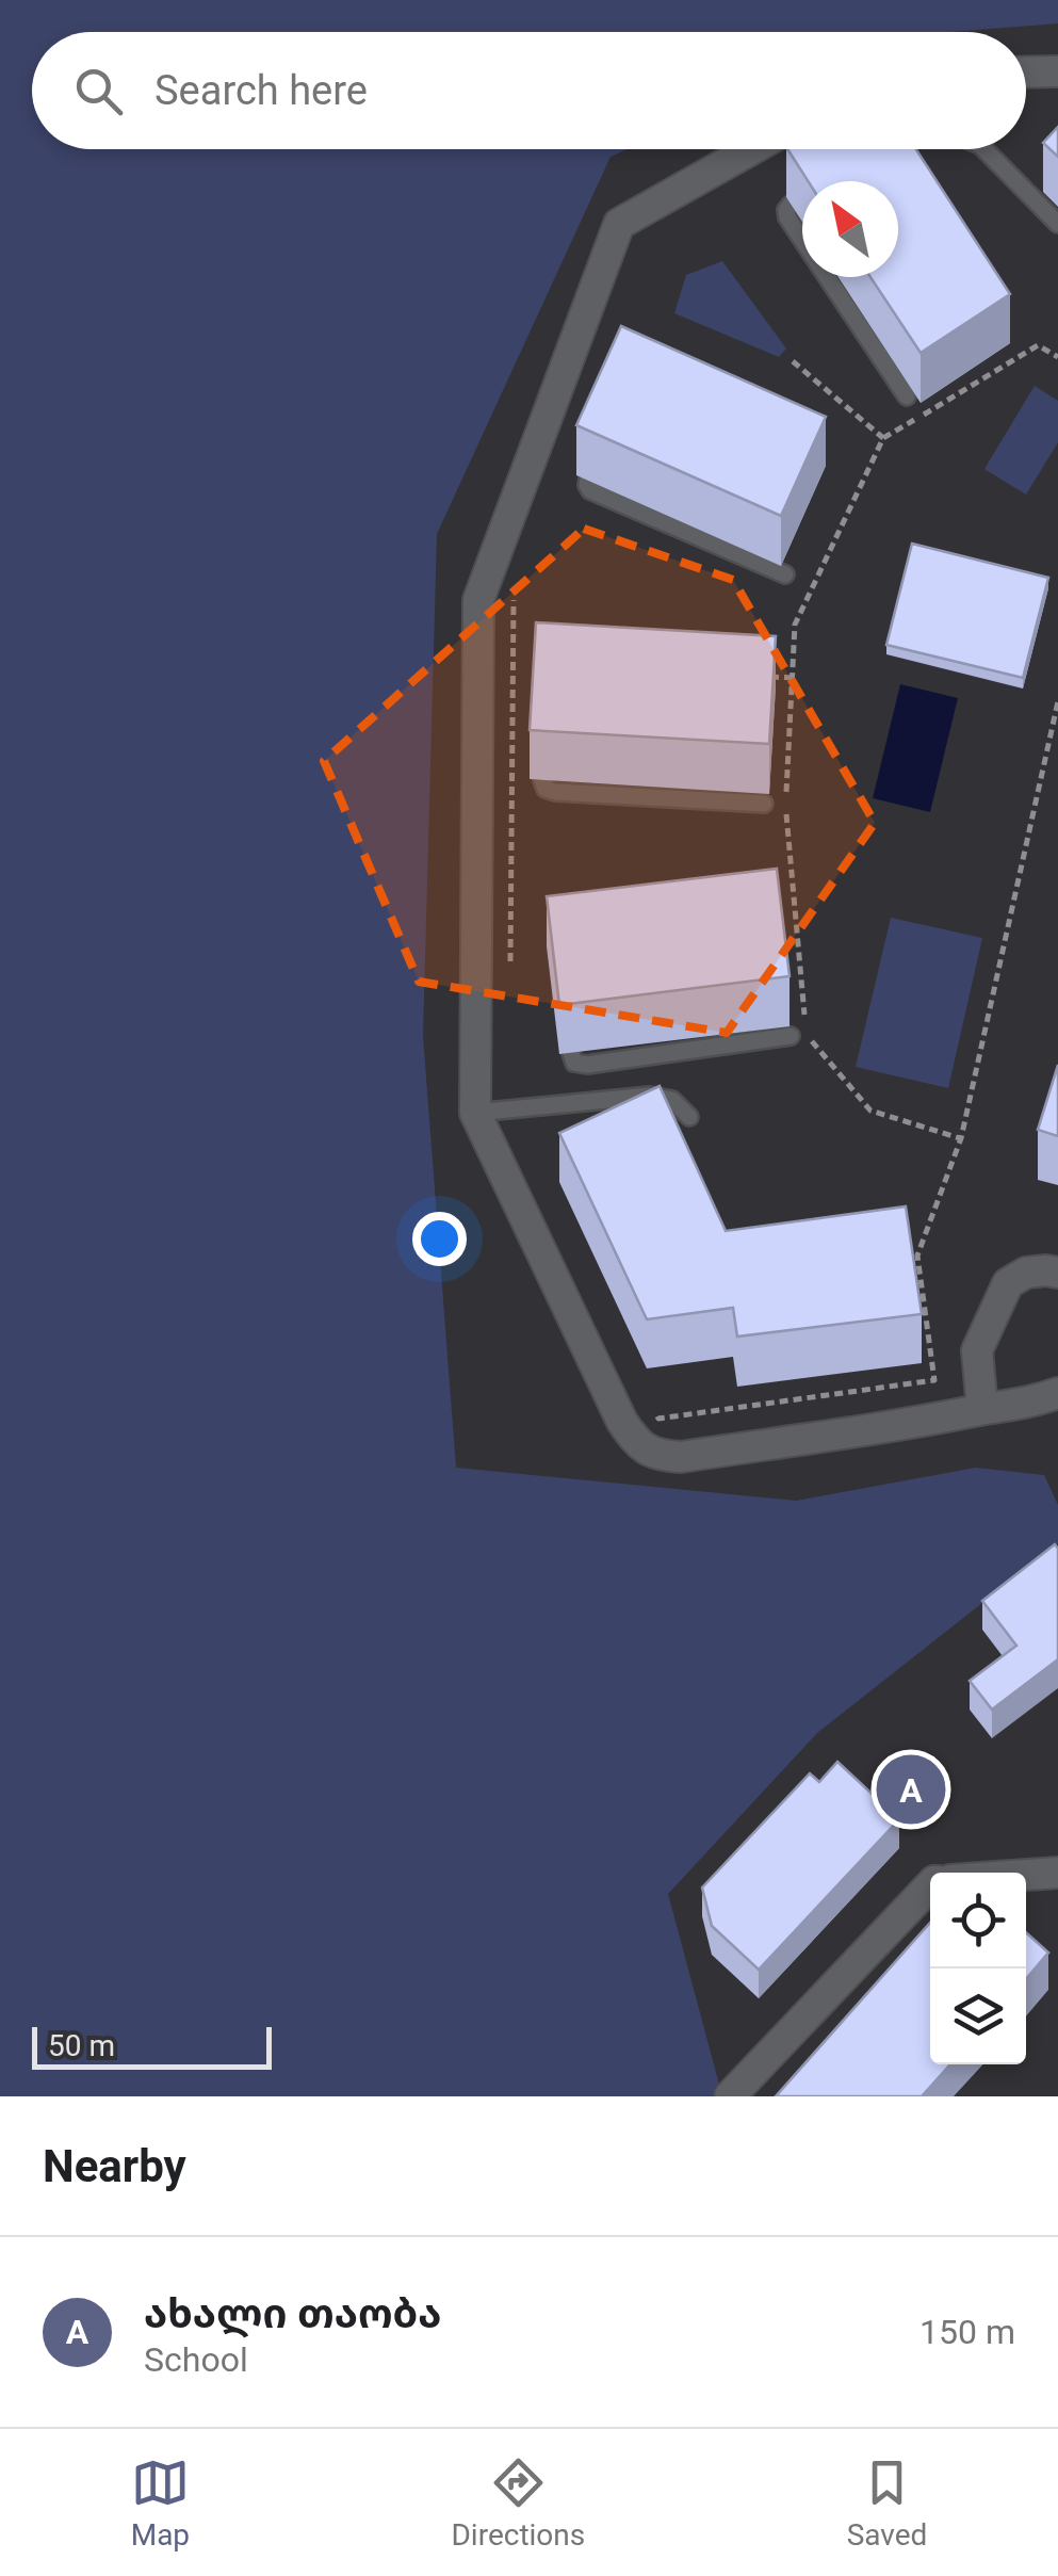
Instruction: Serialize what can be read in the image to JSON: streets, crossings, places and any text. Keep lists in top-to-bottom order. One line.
{"scale_bar":"50 m","north":"top left","page":{"search":"Search here","pins":"A","scale":"50 m","heading":"Nearby","list":[{"mark":"A","name":"ახალი თაობა","note":"School","value":"150 m"}],"nav":["Map","Directions","Saved"]}}
